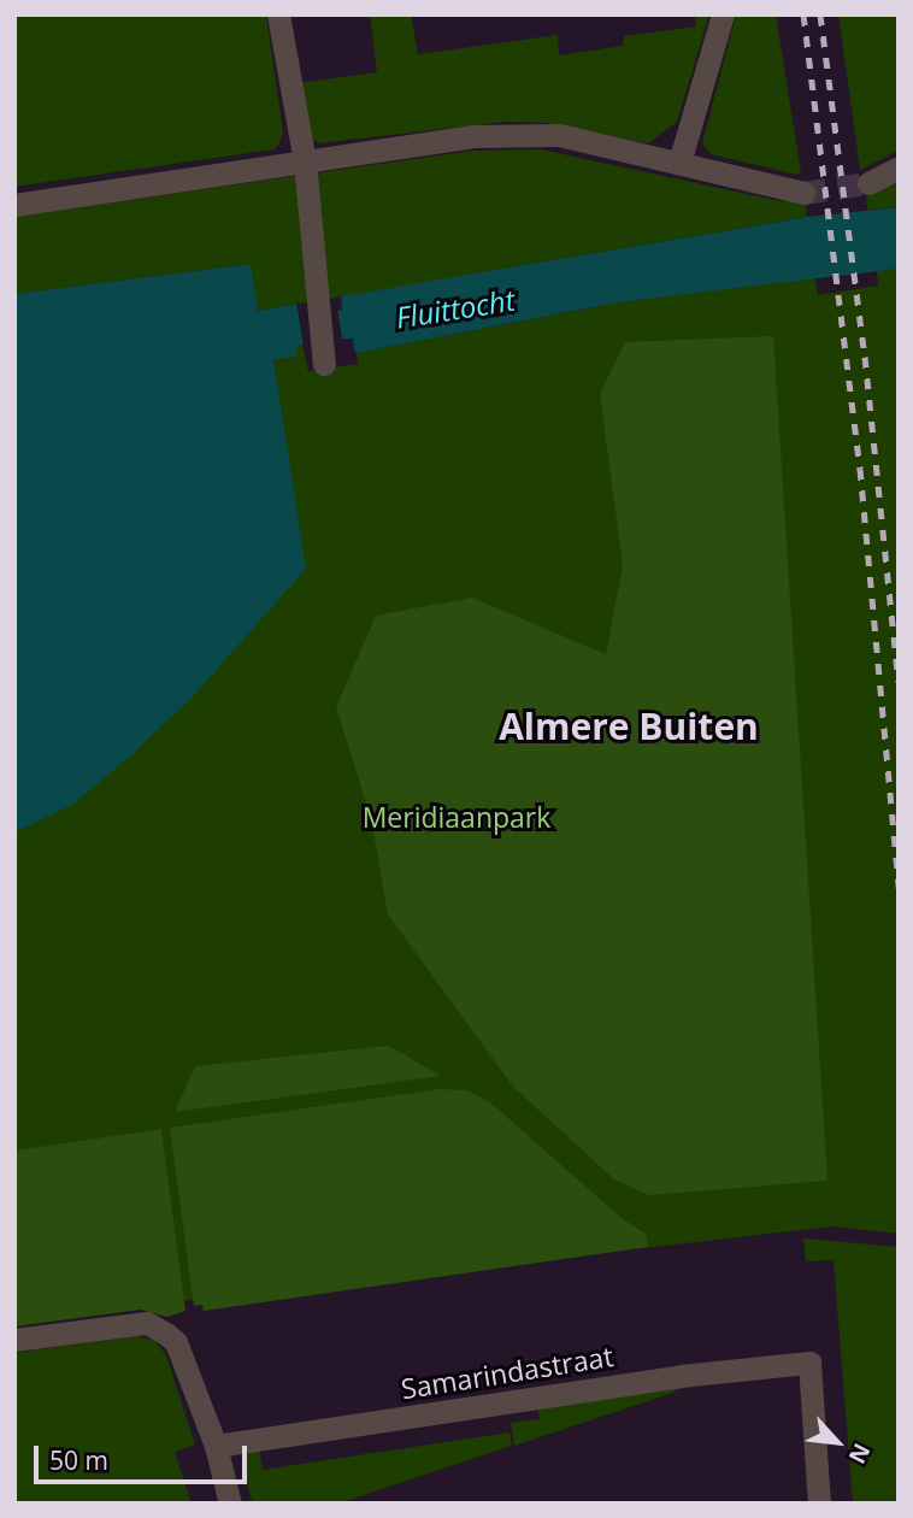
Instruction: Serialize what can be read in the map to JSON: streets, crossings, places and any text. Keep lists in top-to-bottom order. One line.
{"streets":{"street":["Samarindastraat"]},"districts":["Almere Buiten"],"water":["Fluittocht"],"parks":["Meridiaanpark"],"scale_bar":"50 m","north":"bottom right"}
